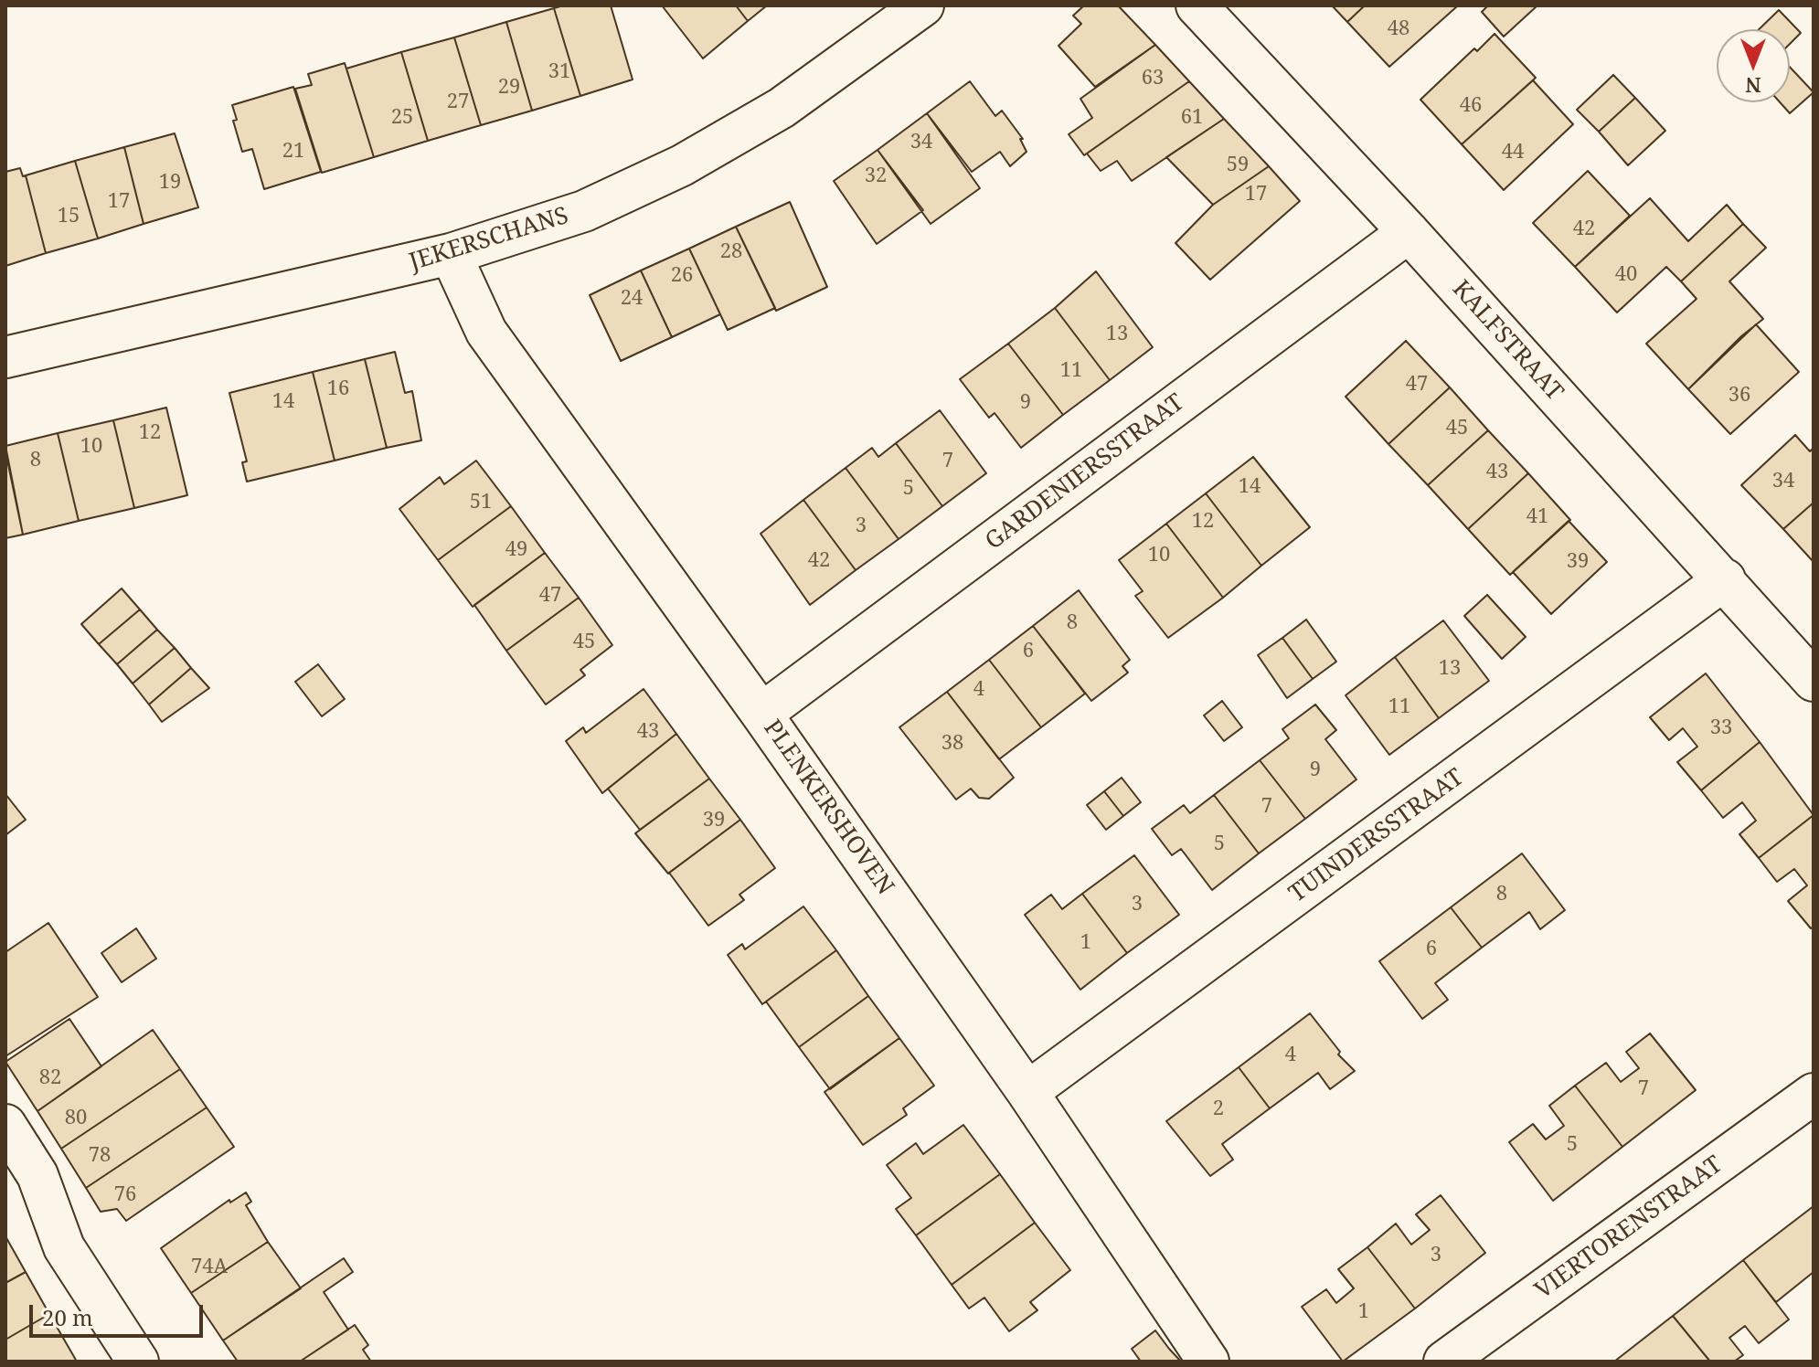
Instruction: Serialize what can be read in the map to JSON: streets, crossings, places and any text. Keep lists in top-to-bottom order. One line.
{"streets":{"street":["JEKERSCHANS","KALFSTRAAT","GARDENIERSSTRAAT","PLENKERSHOVEN","TUINDERSSTRAAT","VIERTORENSTRAAT"]},"crossings":[["JEKERSCHANS","PLENKERSHOVEN"],["KALFSTRAAT","GARDENIERSSTRAAT"],["KALFSTRAAT","TUINDERSSTRAAT"],["GARDENIERSSTRAAT","PLENKERSHOVEN"],["PLENKERSHOVEN","TUINDERSSTRAAT"]],"house_numbers":["48","31","63","29","27","46","25","61","34","21","44","59","32","19","17","17","15","42","28","40","26","24","13","11","47","16","36","14","9","45","12","10","8","7","43","34","14","5","51","41","12","3","49","10","42","39","47","8","45","6","13","4","11","33","43","38","9","7","39","5","8","3","1","6","4","82","7","2","80","5","78","76","3","74A","1"],"scale_bar":"20 m","north":"bottom"}
